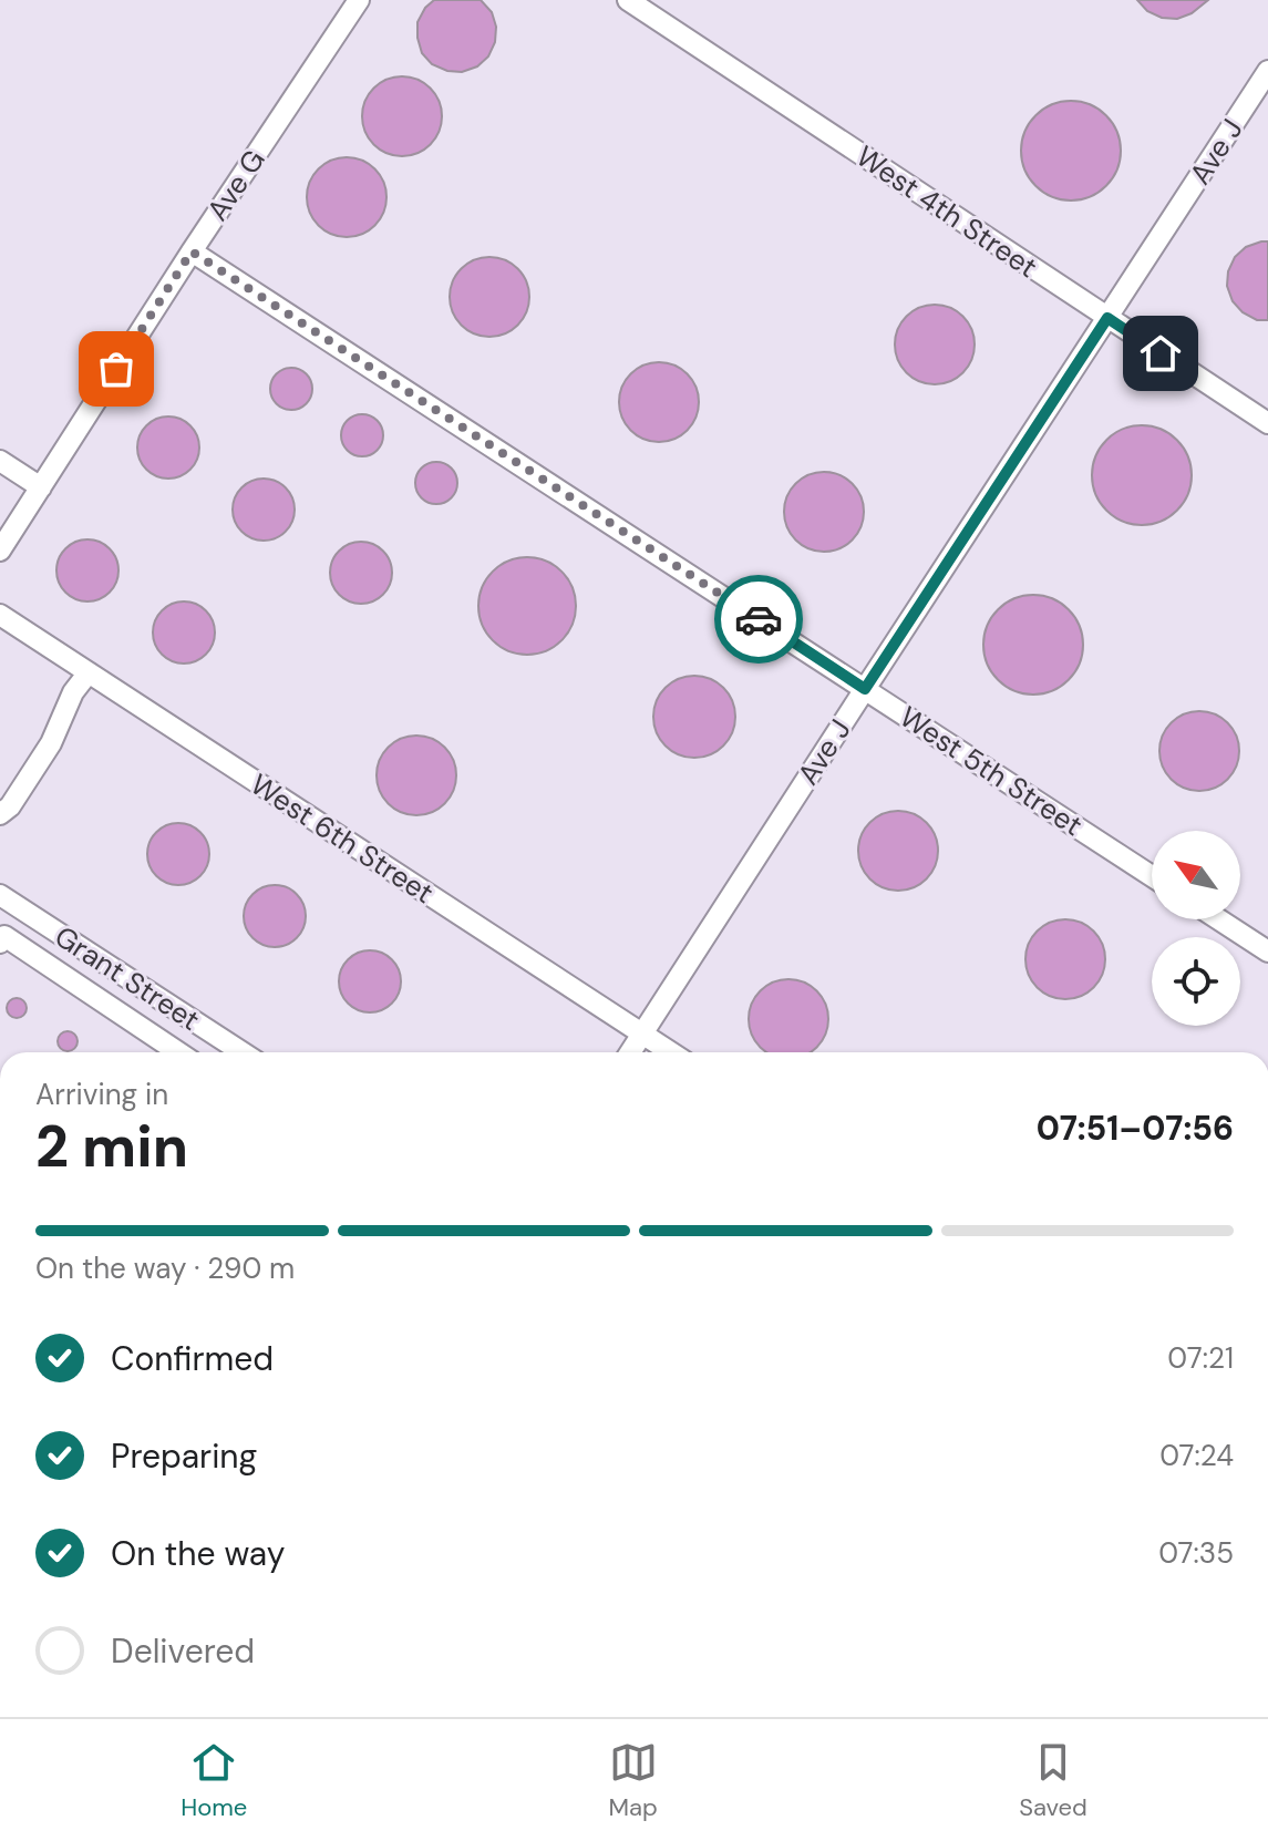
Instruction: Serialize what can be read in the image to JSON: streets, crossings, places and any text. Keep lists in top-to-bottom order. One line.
{"streets":{"street":["Ave J","Ave G","West 4th Street","West 5th Street","West 6th Street","Grant Street"]},"crossings":[["Ave J","West 4th Street"],["Ave J","West 5th Street"],["Ave J","West 6th Street"],["Ave G","West 5th Street"]],"north":"top left","page":{"heading":["2 min","Arriving in","07:51–07:56"],"bar":"On the way · 290 m","list":[["Confirmed","07:21"],["Preparing","07:24"],["On the way","07:35"],"Delivered"],"tabs":["Home","Map","Saved"]}}
